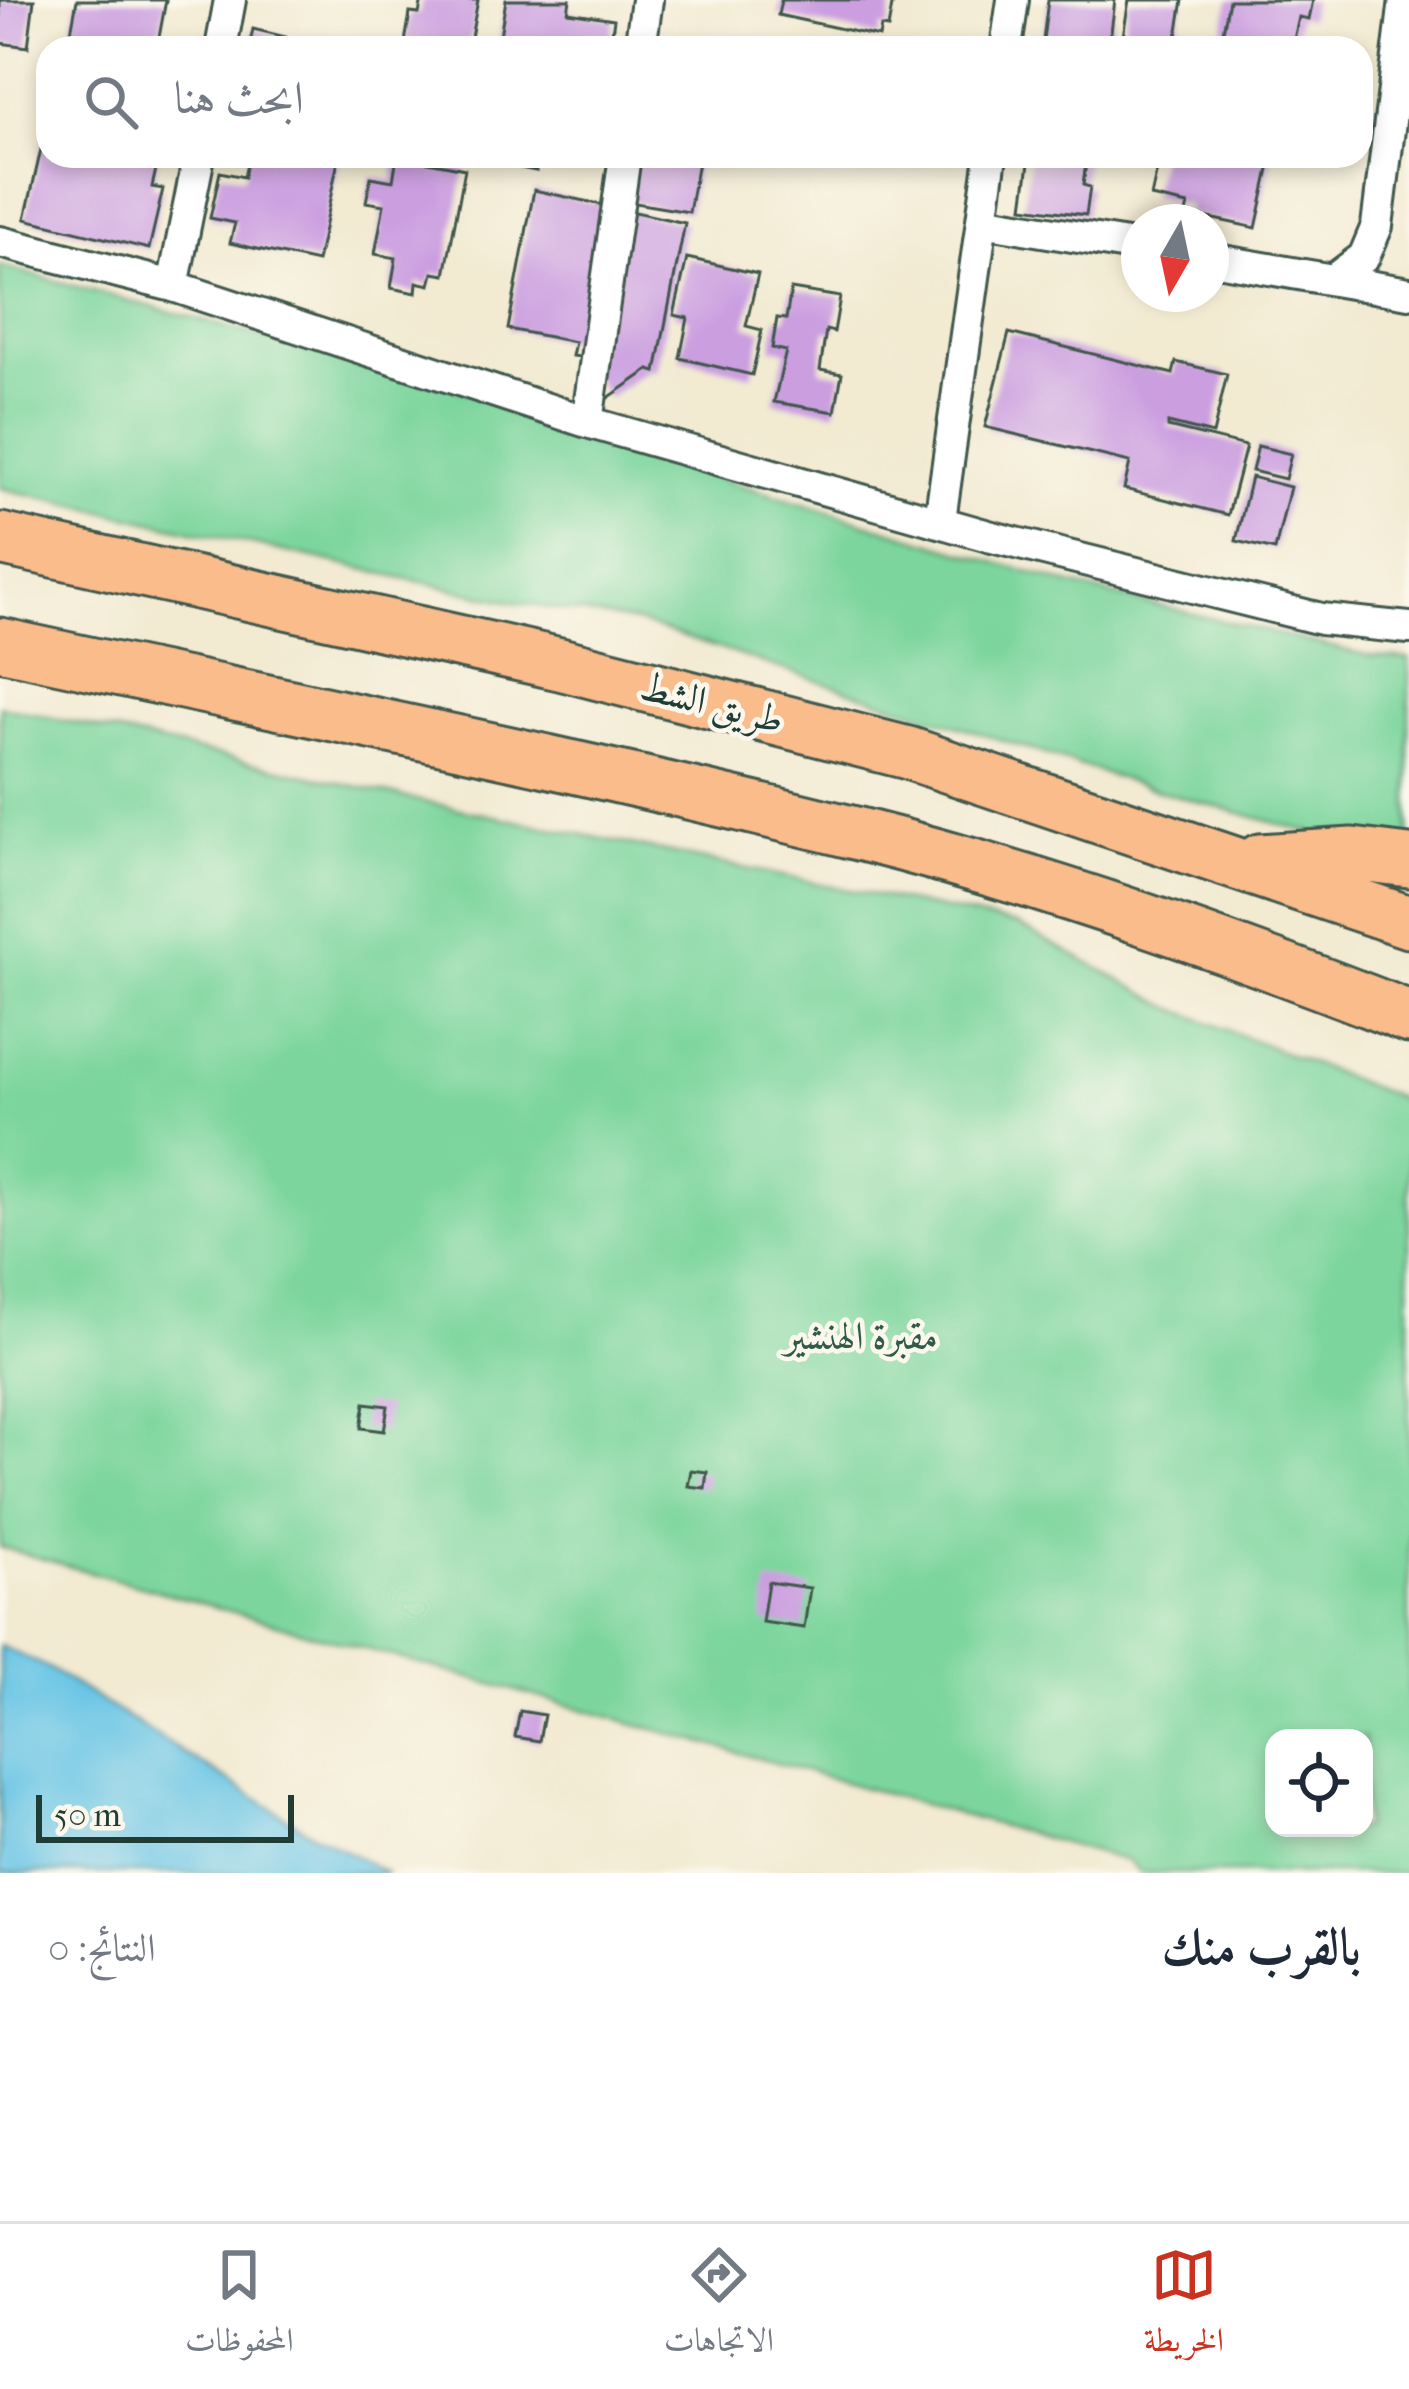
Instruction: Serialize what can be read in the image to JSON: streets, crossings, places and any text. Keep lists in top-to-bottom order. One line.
{"streets":{"highway":["طريق الشط"]},"parks":["مقبرة الهنشير"],"scale_bar":"50 m","north":"bottom","page":{"search":"ابحث هنا","scale":"50 m","heading":["بالقرب منك","النتائج: 0"],"nav":["الخريطة","الاتجاهات","المحفوظات"]}}
